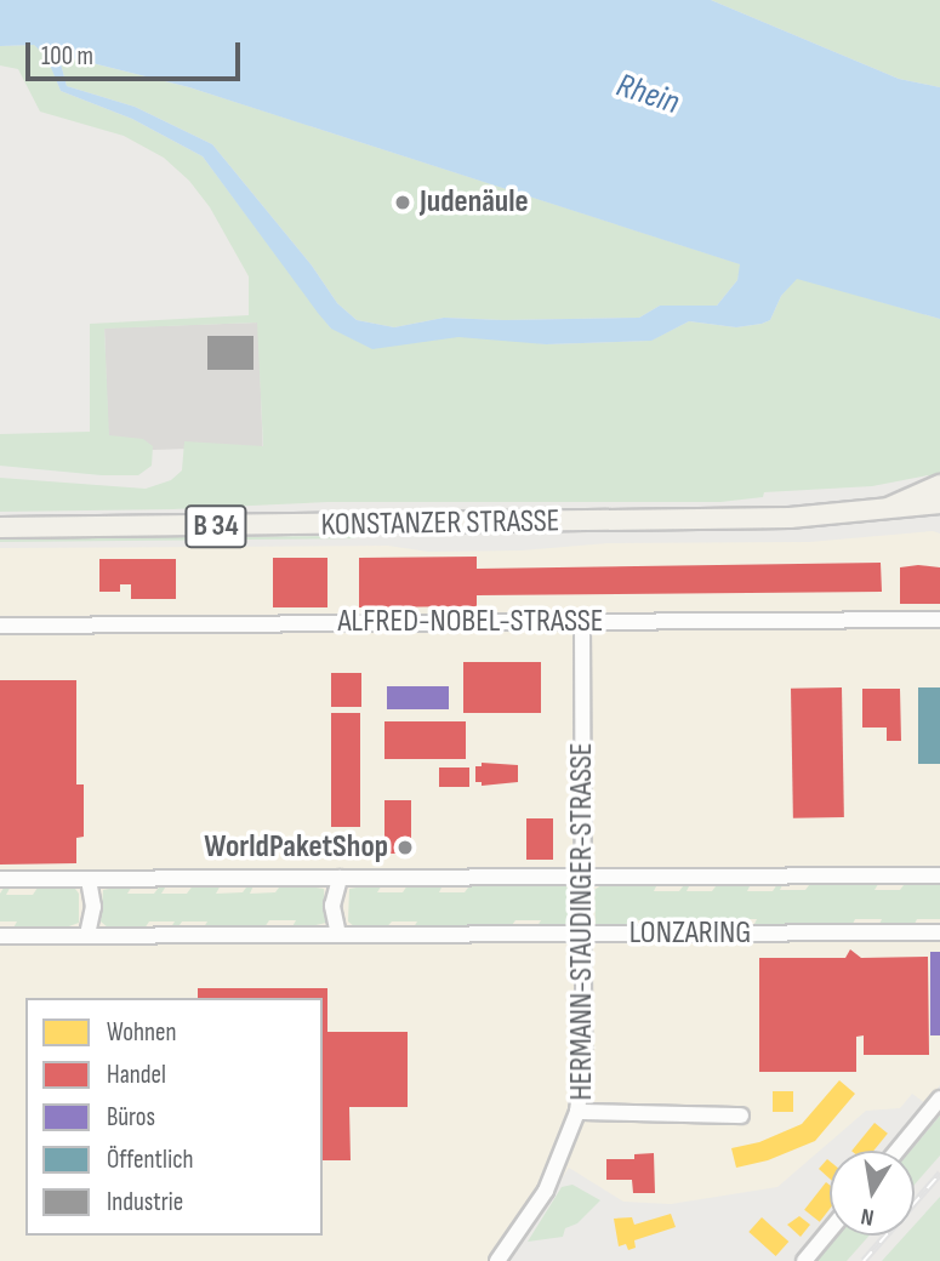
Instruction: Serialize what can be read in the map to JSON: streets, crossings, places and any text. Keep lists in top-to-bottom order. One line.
{"streets":{"main road":["KONSTANZER STRASSE","B 34"],"street":["ALFRED-NOBEL-STRASSE","HERMANN-STAUDINGER-STRASSE","LONZARING"]},"crossings":[["ALFRED-NOBEL-STRASSE","HERMANN-STAUDINGER-STRASSE"],["HERMANN-STAUDINGER-STRASSE","LONZARING"]],"water":["Rhein"],"places":["Judenäule","WorldPaketShop"],"legend":["Wohnen","Handel","Büros","Öffentlich","Industrie"],"scale_bar":"100 m","north":"bottom"}
